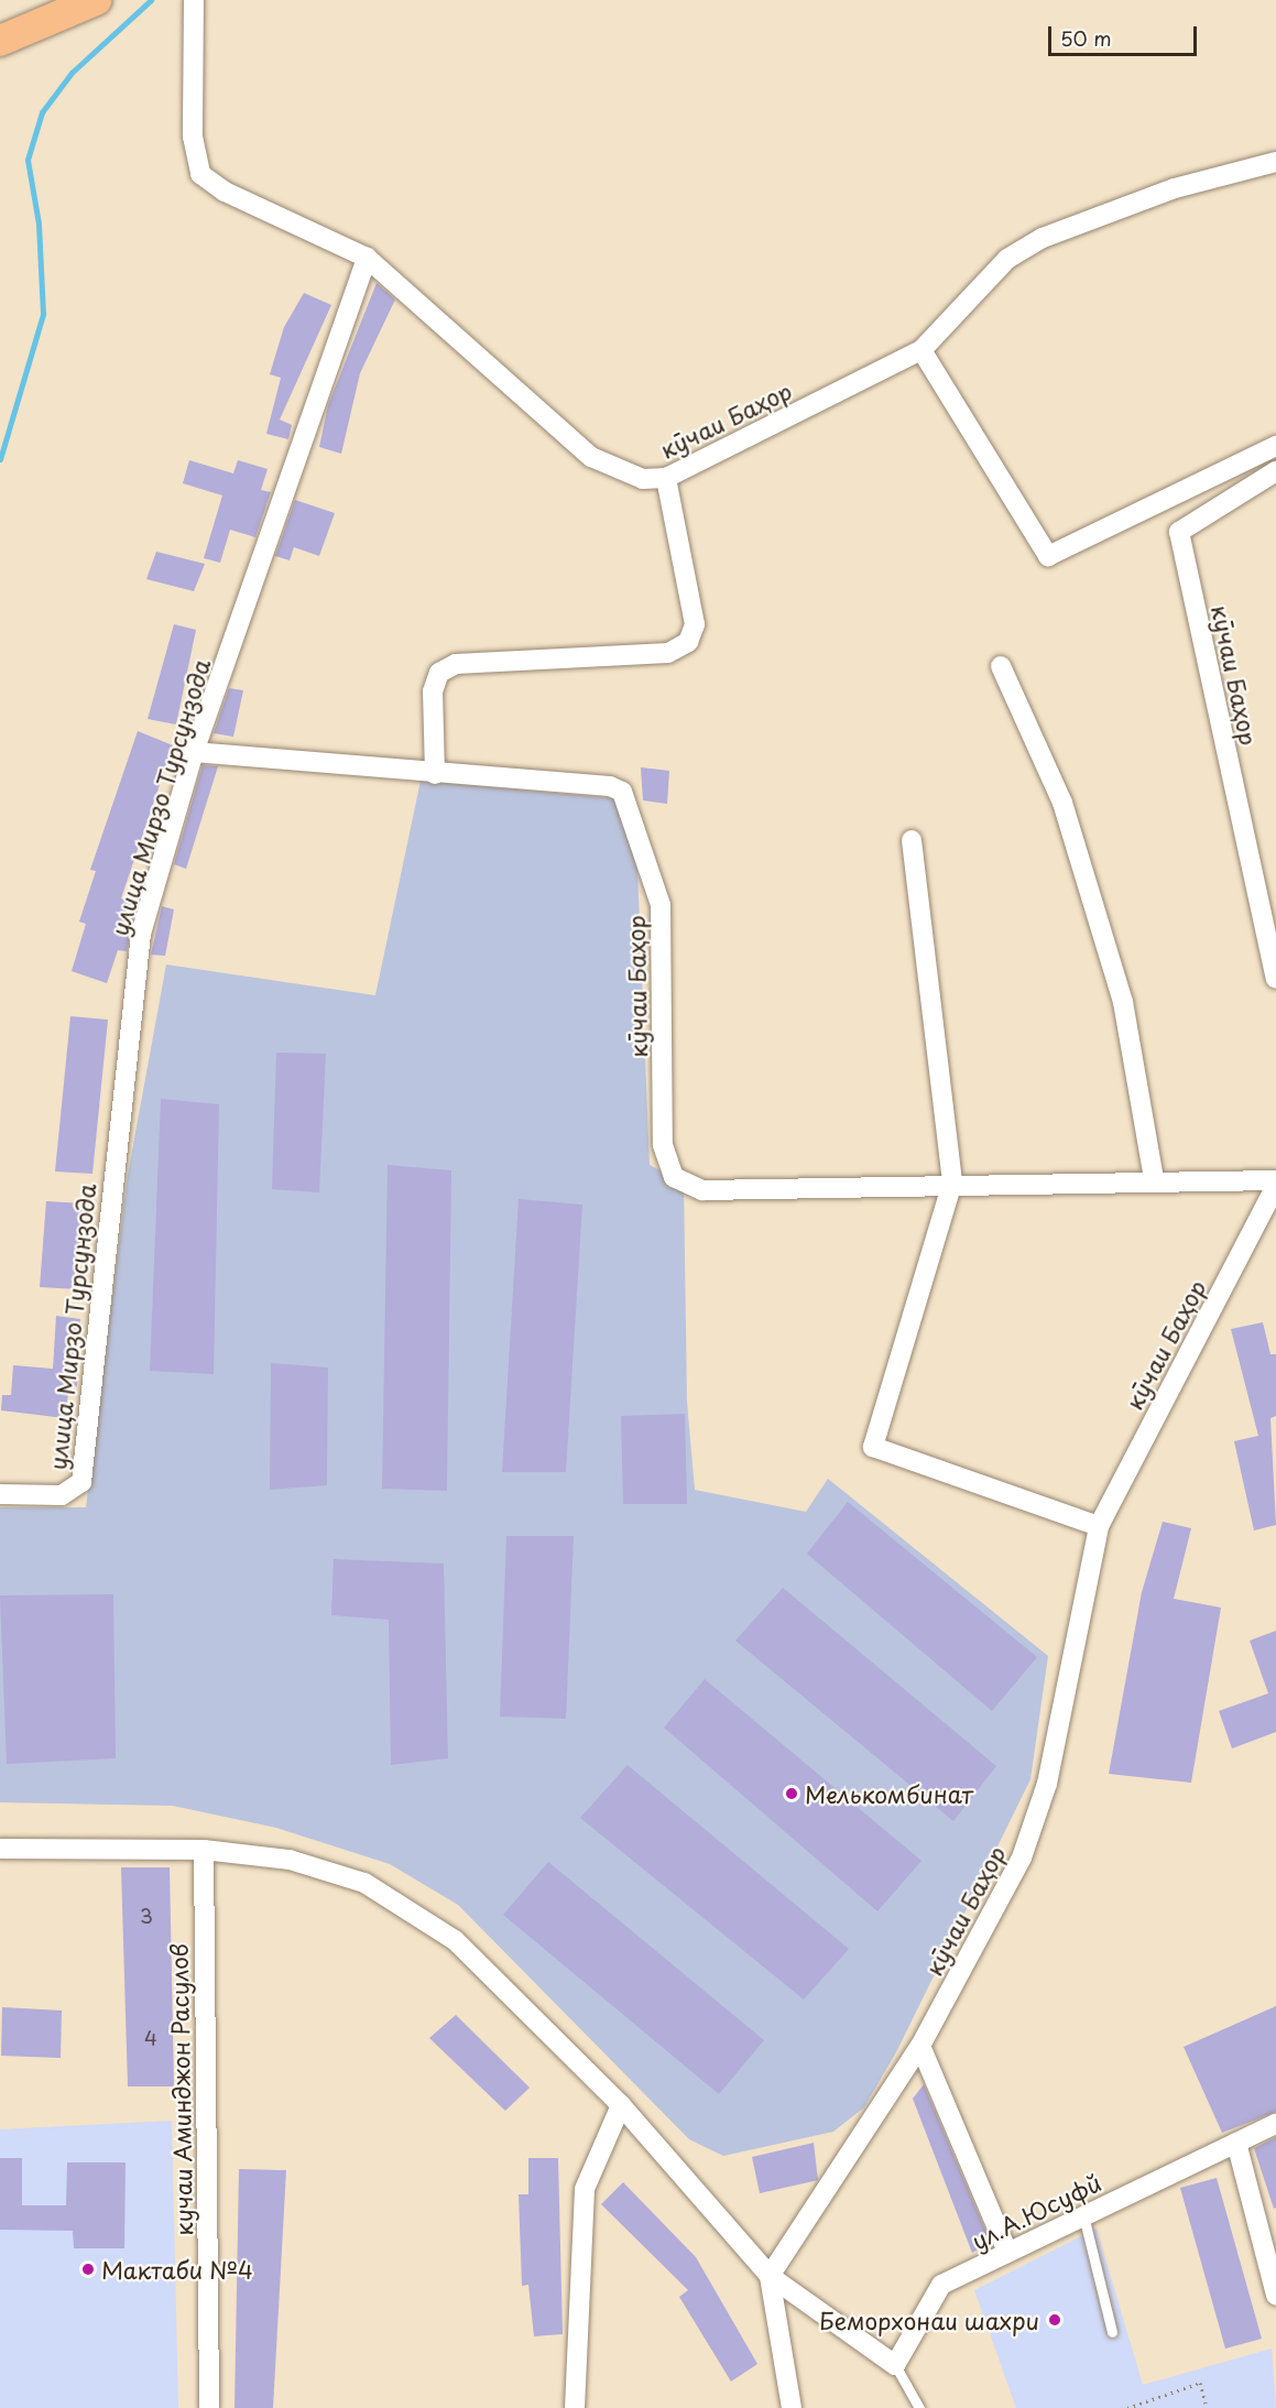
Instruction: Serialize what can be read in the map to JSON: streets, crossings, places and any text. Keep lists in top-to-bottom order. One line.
{"streets":{"street":["кӯчаи Баҳор","улица Мирзо Турсунзода","кучаи Аминджон Расулов","ул.А.Юсуфй"]},"crossings":[["кӯчаи Баҳор","улица Мирзо Турсунзода"]],"places":["Мелькомбинат","Мактаби №4","Беморхонаи шахри"],"house_numbers":["3","4"],"scale_bar":"50 m"}
